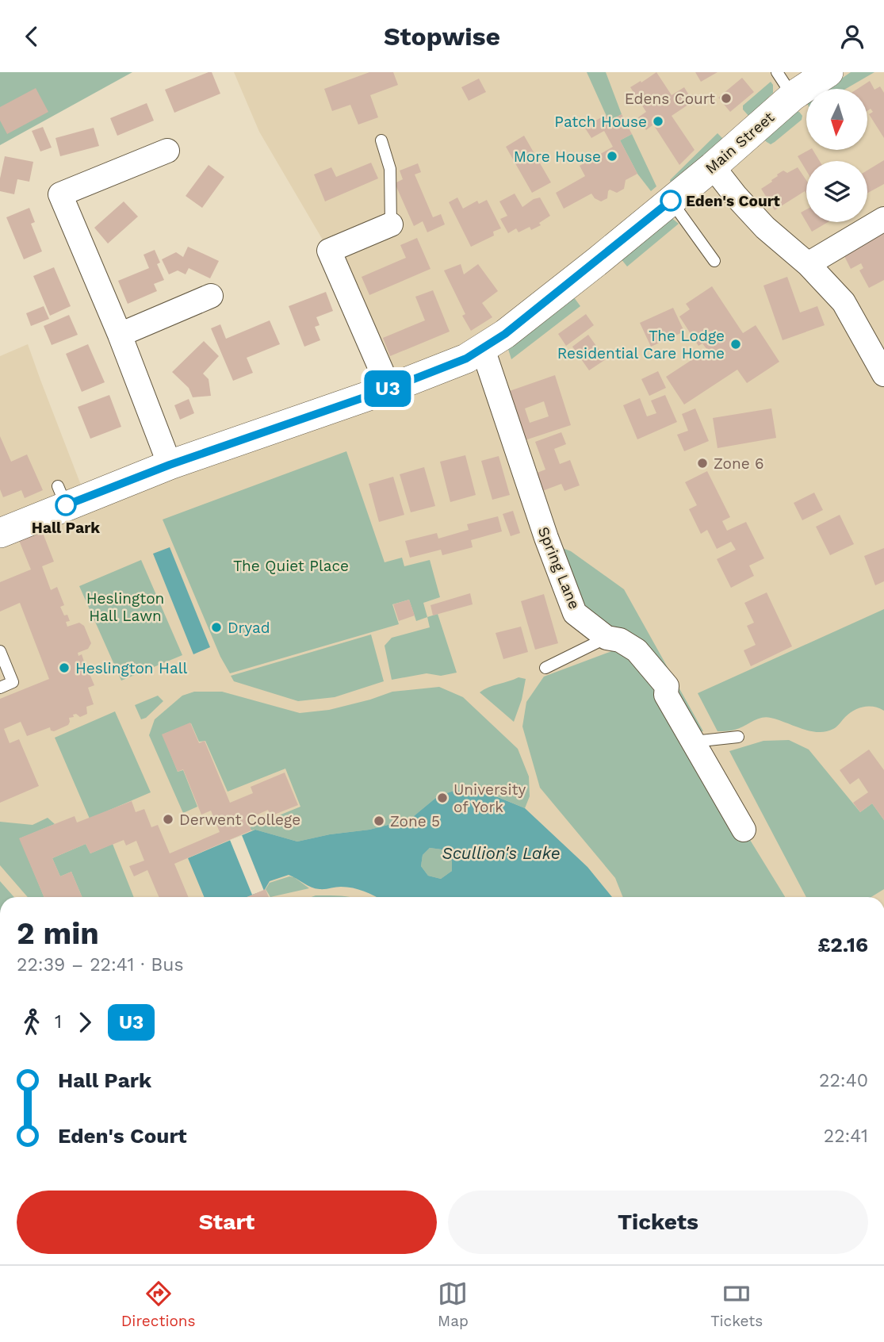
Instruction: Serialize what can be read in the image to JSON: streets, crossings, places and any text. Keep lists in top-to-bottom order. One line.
{"streets":{"street":["Main Street","Spring Lane"]},"crossings":[["Main Street","Spring Lane"]],"water":["Scullion's Lake"],"parks":["The Quiet Place","Heslington Hall Lawn"],"places":["Edens Court","Patch House","More House","Eden's Court","The Lodge Residential Care Home","Zone 6","Hall Park","Dryad","Heslington Hall","University of York","Derwent College","Zone 5"],"lines":["bus line U3"],"north":"bottom","page":{"header":"Stopwise","on_map":"U3","heading":["2 min","22:39 – 22:41 · Bus","£2.16"],"legs":["1","U3"],"list":[{"name":"Hall Park","value":"22:40"},{"name":"Eden's Court","value":"22:41"}],"buttons":["Start","Tickets"],"tabs":["Directions","Map","Tickets"]}}
